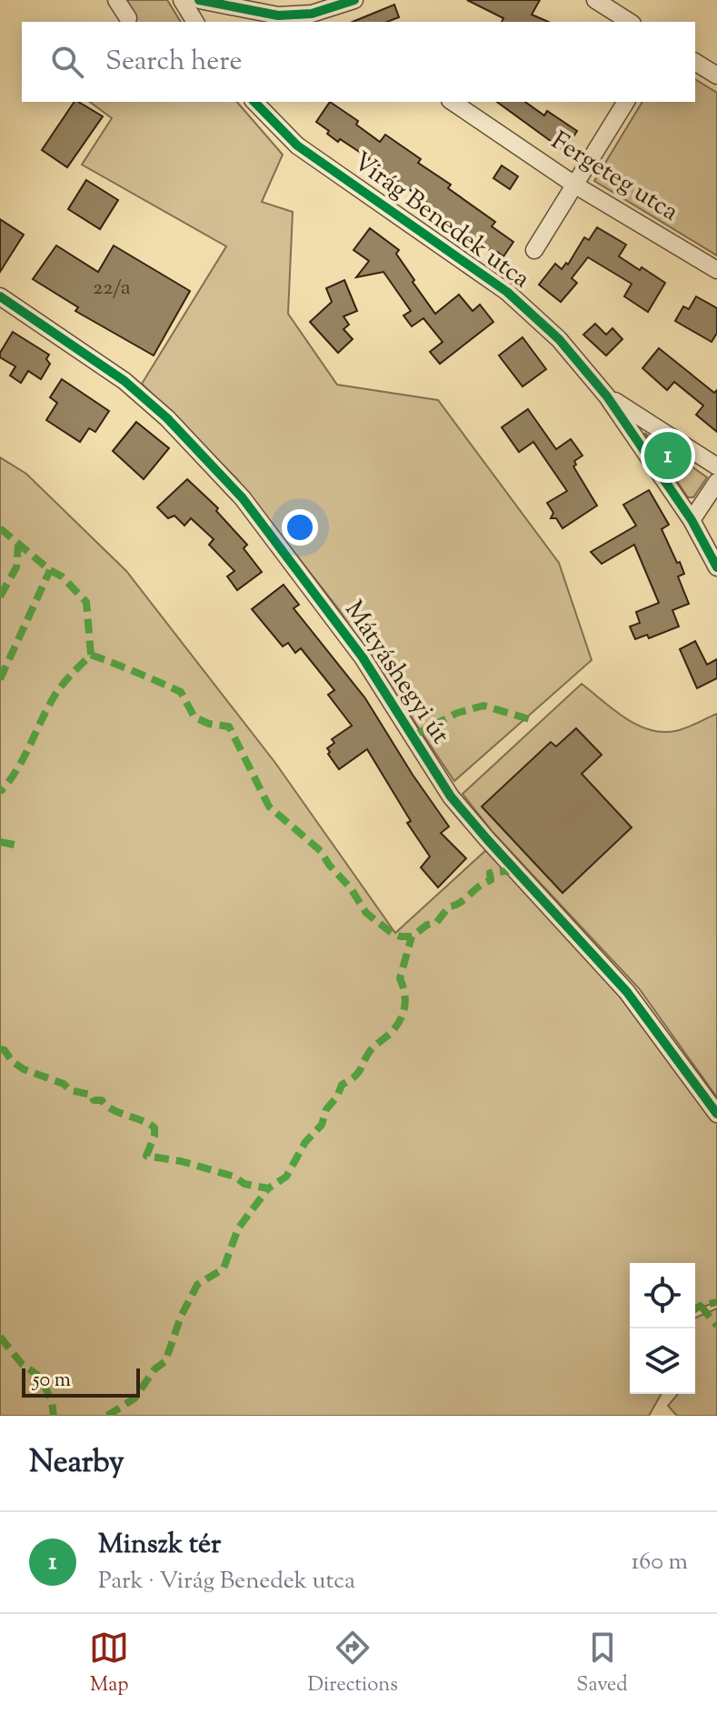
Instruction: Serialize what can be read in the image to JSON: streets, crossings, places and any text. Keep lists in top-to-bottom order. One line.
{"streets":{"street":["Fergeteg utca","Virág Benedek utca","Mátyáshegyi út"]},"house_numbers":["22/a"],"scale_bar":"50 m","page":{"search":"Search here","pins":"1","scale":"50 m","heading":"Nearby","list":[{"mark":"1","name":"Minszk tér","note":"Park · Virág Benedek utca","value":"160 m"}],"nav":["Map","Directions","Saved"]}}
